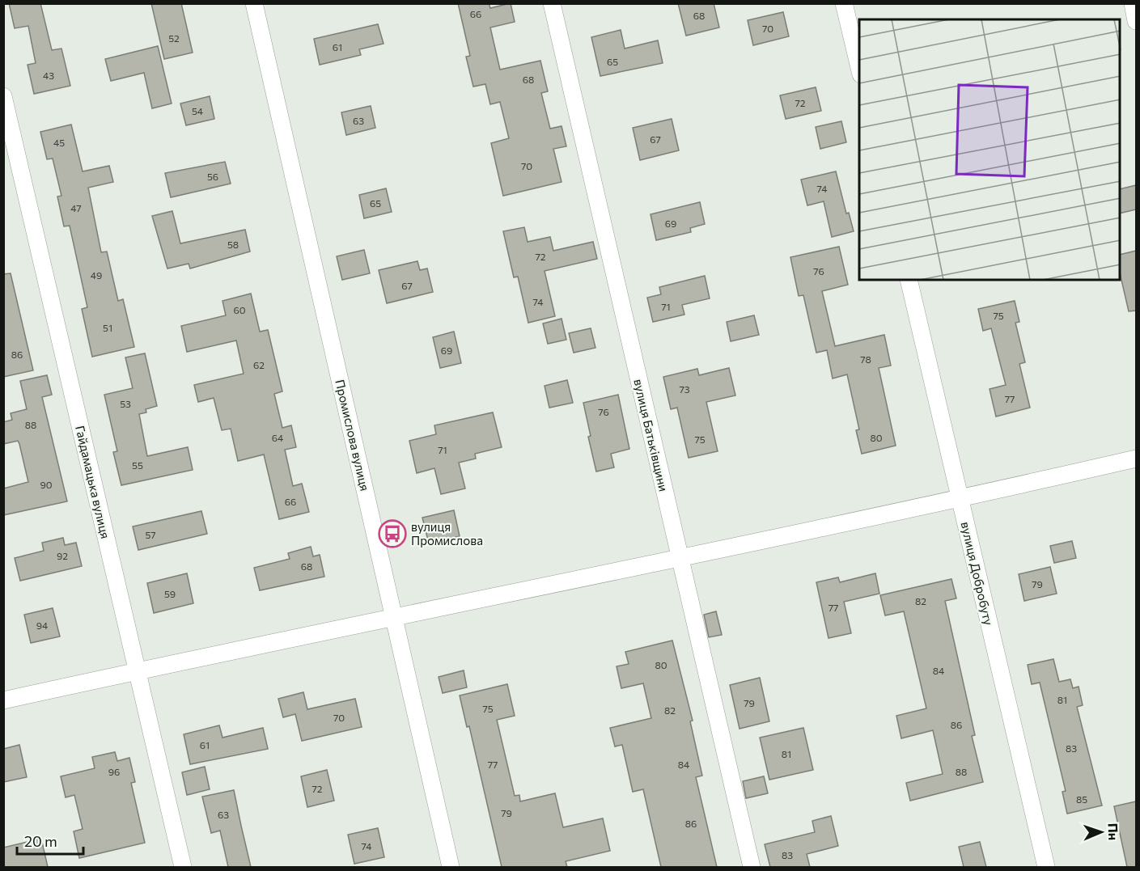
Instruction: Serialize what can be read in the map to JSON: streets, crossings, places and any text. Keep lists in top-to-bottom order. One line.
{"streets":{"street":["Промислова вулиця","вулиця Батьківщини","Гайдамацька вулиця","вулиця Добробуту"]},"places":{"bus stop":["вулиця Промислова"]},"house_numbers":["66","68","70","52","61","65","43","68","72","54","63","67","45","70","56","74","65","47","69","58","72","76","49","67","74","71","60","75","51","69","86","78","62","73","77","53","76","88","64","80","75","71","55","90","66","57","92","68","79","59","82","77","94","80","84","81","79","75","82","70","86","61","83","81","77","84","96","88","72","85","79","63","86","74","83"],"scale_bar":"20 m","north":"right"}
